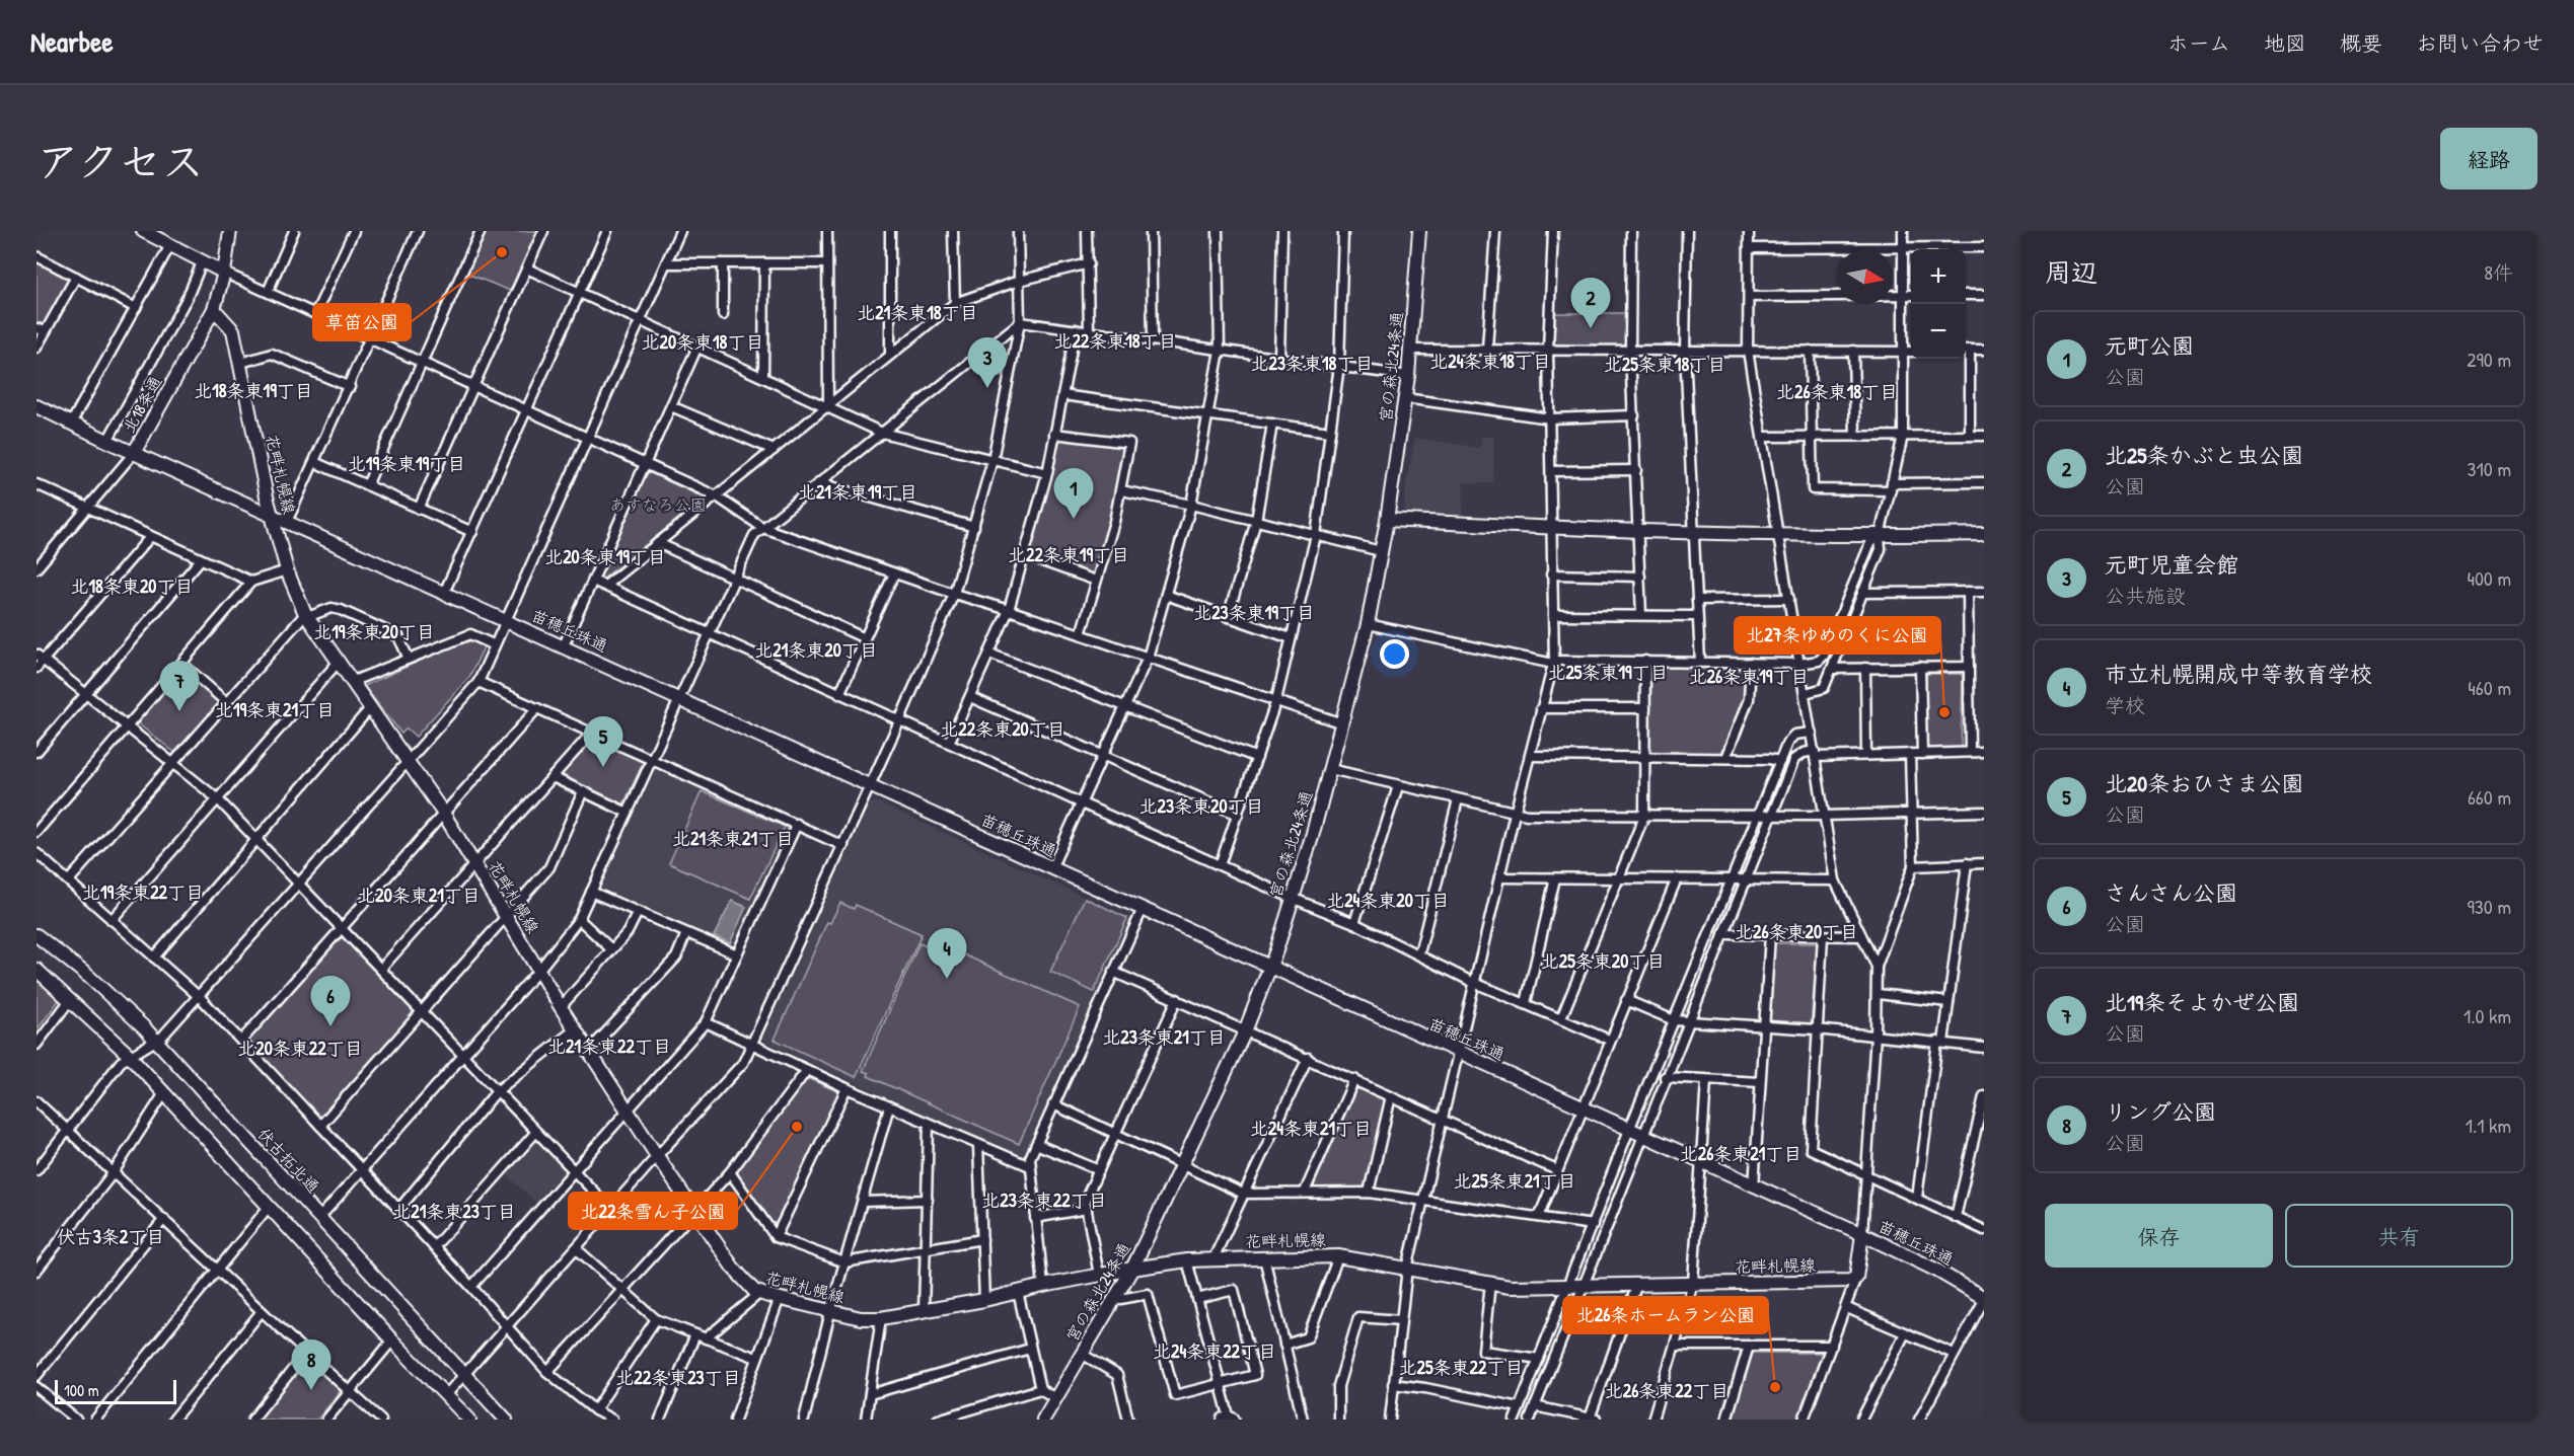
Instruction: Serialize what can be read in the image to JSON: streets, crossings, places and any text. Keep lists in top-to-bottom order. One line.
{"streets":{"street":["宮の森北24条通","北18条通","花畔札幌線","苗穂丘珠通","伏古拓北通"]},"crossings":[["宮の森北24条通","花畔札幌線"],["宮の森北24条通","苗穂丘珠通"],["北18条通","花畔札幌線"],["北18条通","苗穂丘珠通"],["花畔札幌線","苗穂丘珠通"]],"districts":["北21条東18丁目","北22条東18丁目","北20条東18丁目","北24条東18丁目","北23条東18丁目","北25条東18丁目","北18条東19丁目","北26条東18丁目","北19条東19丁目","北21条東19丁目","北22条東19丁目","北20条東19丁目","北18条東20丁目","北23条東19丁目","北19条東20丁目","北21条東20丁目","北25条東19丁目","北26条東19丁目","北19条東21丁目","北22条東20丁目","北23条東20丁目","北21条東21丁目","北19条東22丁目","北20条東21丁目","北24条東20丁目","北26条東20丁目","北25条東20丁目","北23条東21丁目","北21条東22丁目","北20条東22丁目","北24条東21丁目","北26条東21丁目","北25条東21丁目","北23条東22丁目","北21条東23丁目","伏古3条2丁目","北24条東22丁目","北25条東22丁目","北22条東23丁目","北26条東22丁目"],"parks":["あすなろ公園"],"places":["草笛公園","北27条ゆめのくに公園","北22条雪ん子公園","北26条ホームラン公園"],"scale_bar":"100 m","north":"right","page":{"header":"Nearbee","nav":["ホーム","地図","概要","お問い合わせ"],"title":"アクセス","buttons":["経路",["保存","共有"]],"heading":["周辺","8件"],"map_buttons":["+","−"],"pins":["2","3","1","7","5","4","6","8"],"list":[{"mark":"1","name":"元町公園","note":"公園","value":"290 m"},{"mark":"2","name":"北25条かぶと虫公園","note":"公園","value":"310 m"},{"mark":"3","name":"元町児童会館","note":"公共施設","value":"400 m"},{"mark":"4","name":"市立札幌開成中等教育学校","note":"学校","value":"460 m"},{"mark":"5","name":"北20条おひさま公園","note":"公園","value":"660 m"},{"mark":"6","name":"さんさん公園","note":"公園","value":"930 m"},{"mark":"7","name":"北19条そよかぜ公園","note":"公園","value":"1.0 km"},{"mark":"8","name":"リング公園","note":"公園","value":"1.1 km"}],"scale":"100 m"}}
